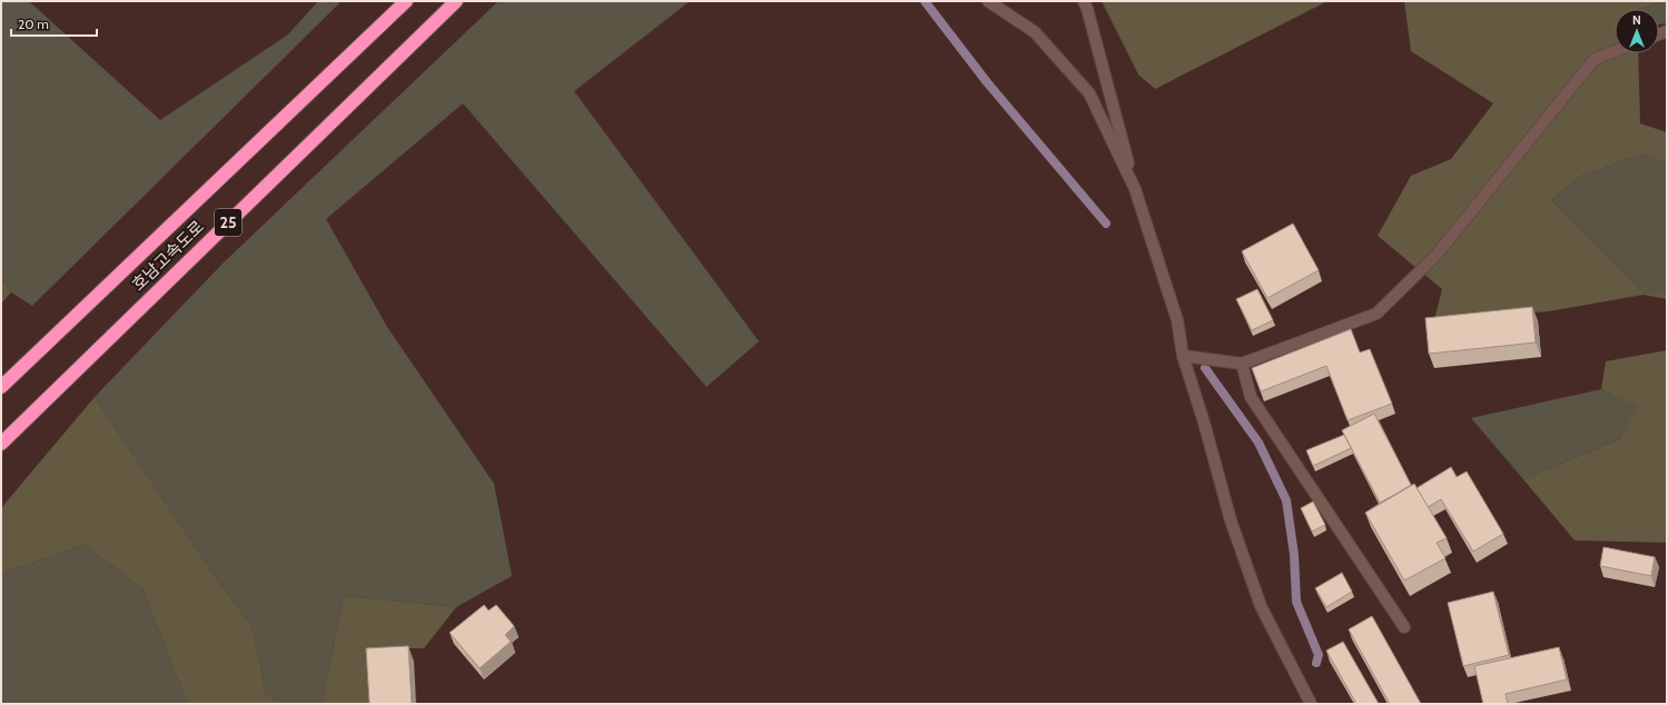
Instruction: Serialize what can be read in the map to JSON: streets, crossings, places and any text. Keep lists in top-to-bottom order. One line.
{"streets":{"highway":["25","호남고속도로"]},"scale_bar":"20 m","north":"top"}
